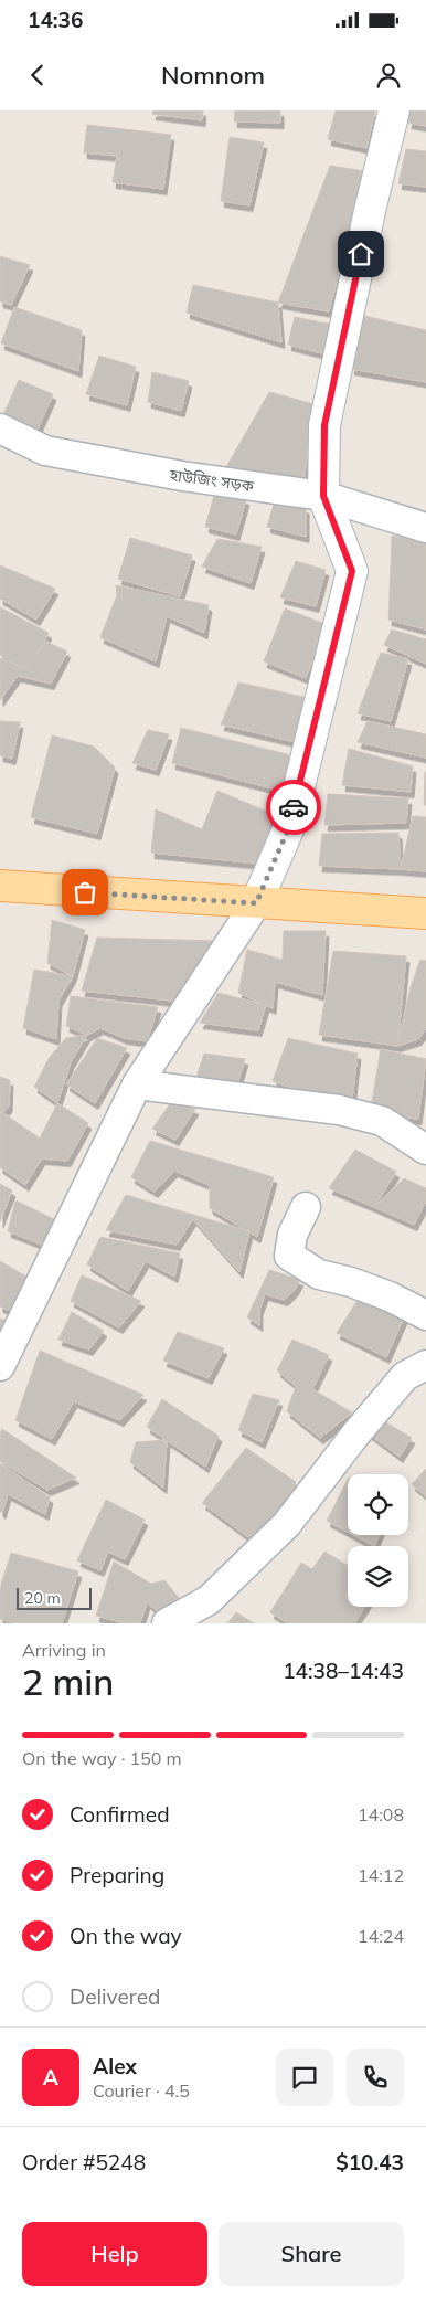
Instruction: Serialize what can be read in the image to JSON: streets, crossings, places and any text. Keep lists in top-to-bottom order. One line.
{"streets":{"street":["হাউজিং সড়ক"]},"scale_bar":"20 m","page":{"status":"14:36","header":"Nomnom","scale":"20 m","heading":["2 min","Arriving in","14:38–14:43"],"panel":["Alex","Courier · 4.5","Order #5248","$10.43"],"bar":"On the way · 150 m","list":[["Confirmed","14:08"],["Preparing","14:12"],["On the way","14:24"],"Delivered"],"round":"A","buttons":["Help","Share"]}}
